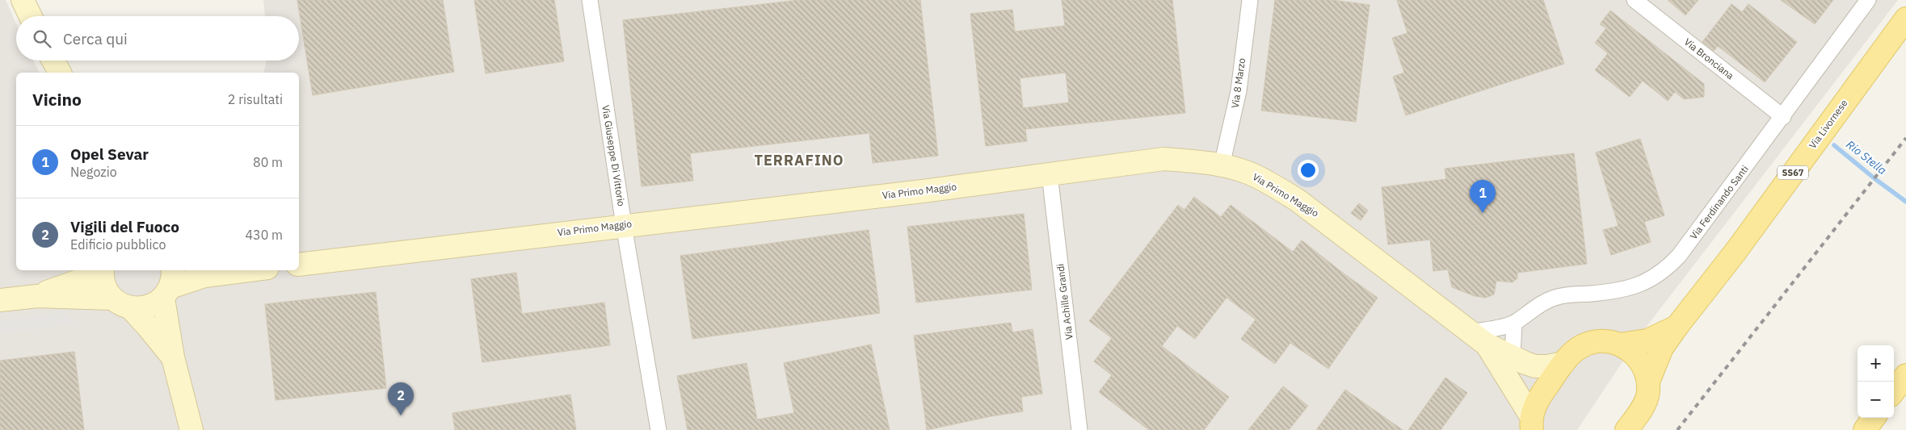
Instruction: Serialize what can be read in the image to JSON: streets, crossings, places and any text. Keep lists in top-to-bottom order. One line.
{"streets":{"main road":["Via Livornese","SS67","Via Primo Maggio"],"street":["Via Bronciana","Via 8 Marzo","Via Giuseppe Di Vittorio","Via Ferdinando Santi","Via Achille Grandi"]},"crossings":[["Via Bronciana","Via Ferdinando Santi"],["Via 8 Marzo","Via Primo Maggio"],["Via Livornese","Via Primo Maggio"],["Via Giuseppe Di Vittorio","Via Primo Maggio"],["Via Primo Maggio","Via Achille Grandi"]],"districts":["TERRAFINO"],"water":["Rio Stella"],"page":{"search":"Cerca qui","heading":["Vicino","2 risultati"],"list":[{"mark":"1","name":"Opel Sevar","note":"Negozio","value":"80 m"},{"mark":"2","name":"Vigili del Fuoco","note":"Edificio pubblico","value":"430 m"}],"pins":["1","2"],"map_buttons":["+","−"]}}
